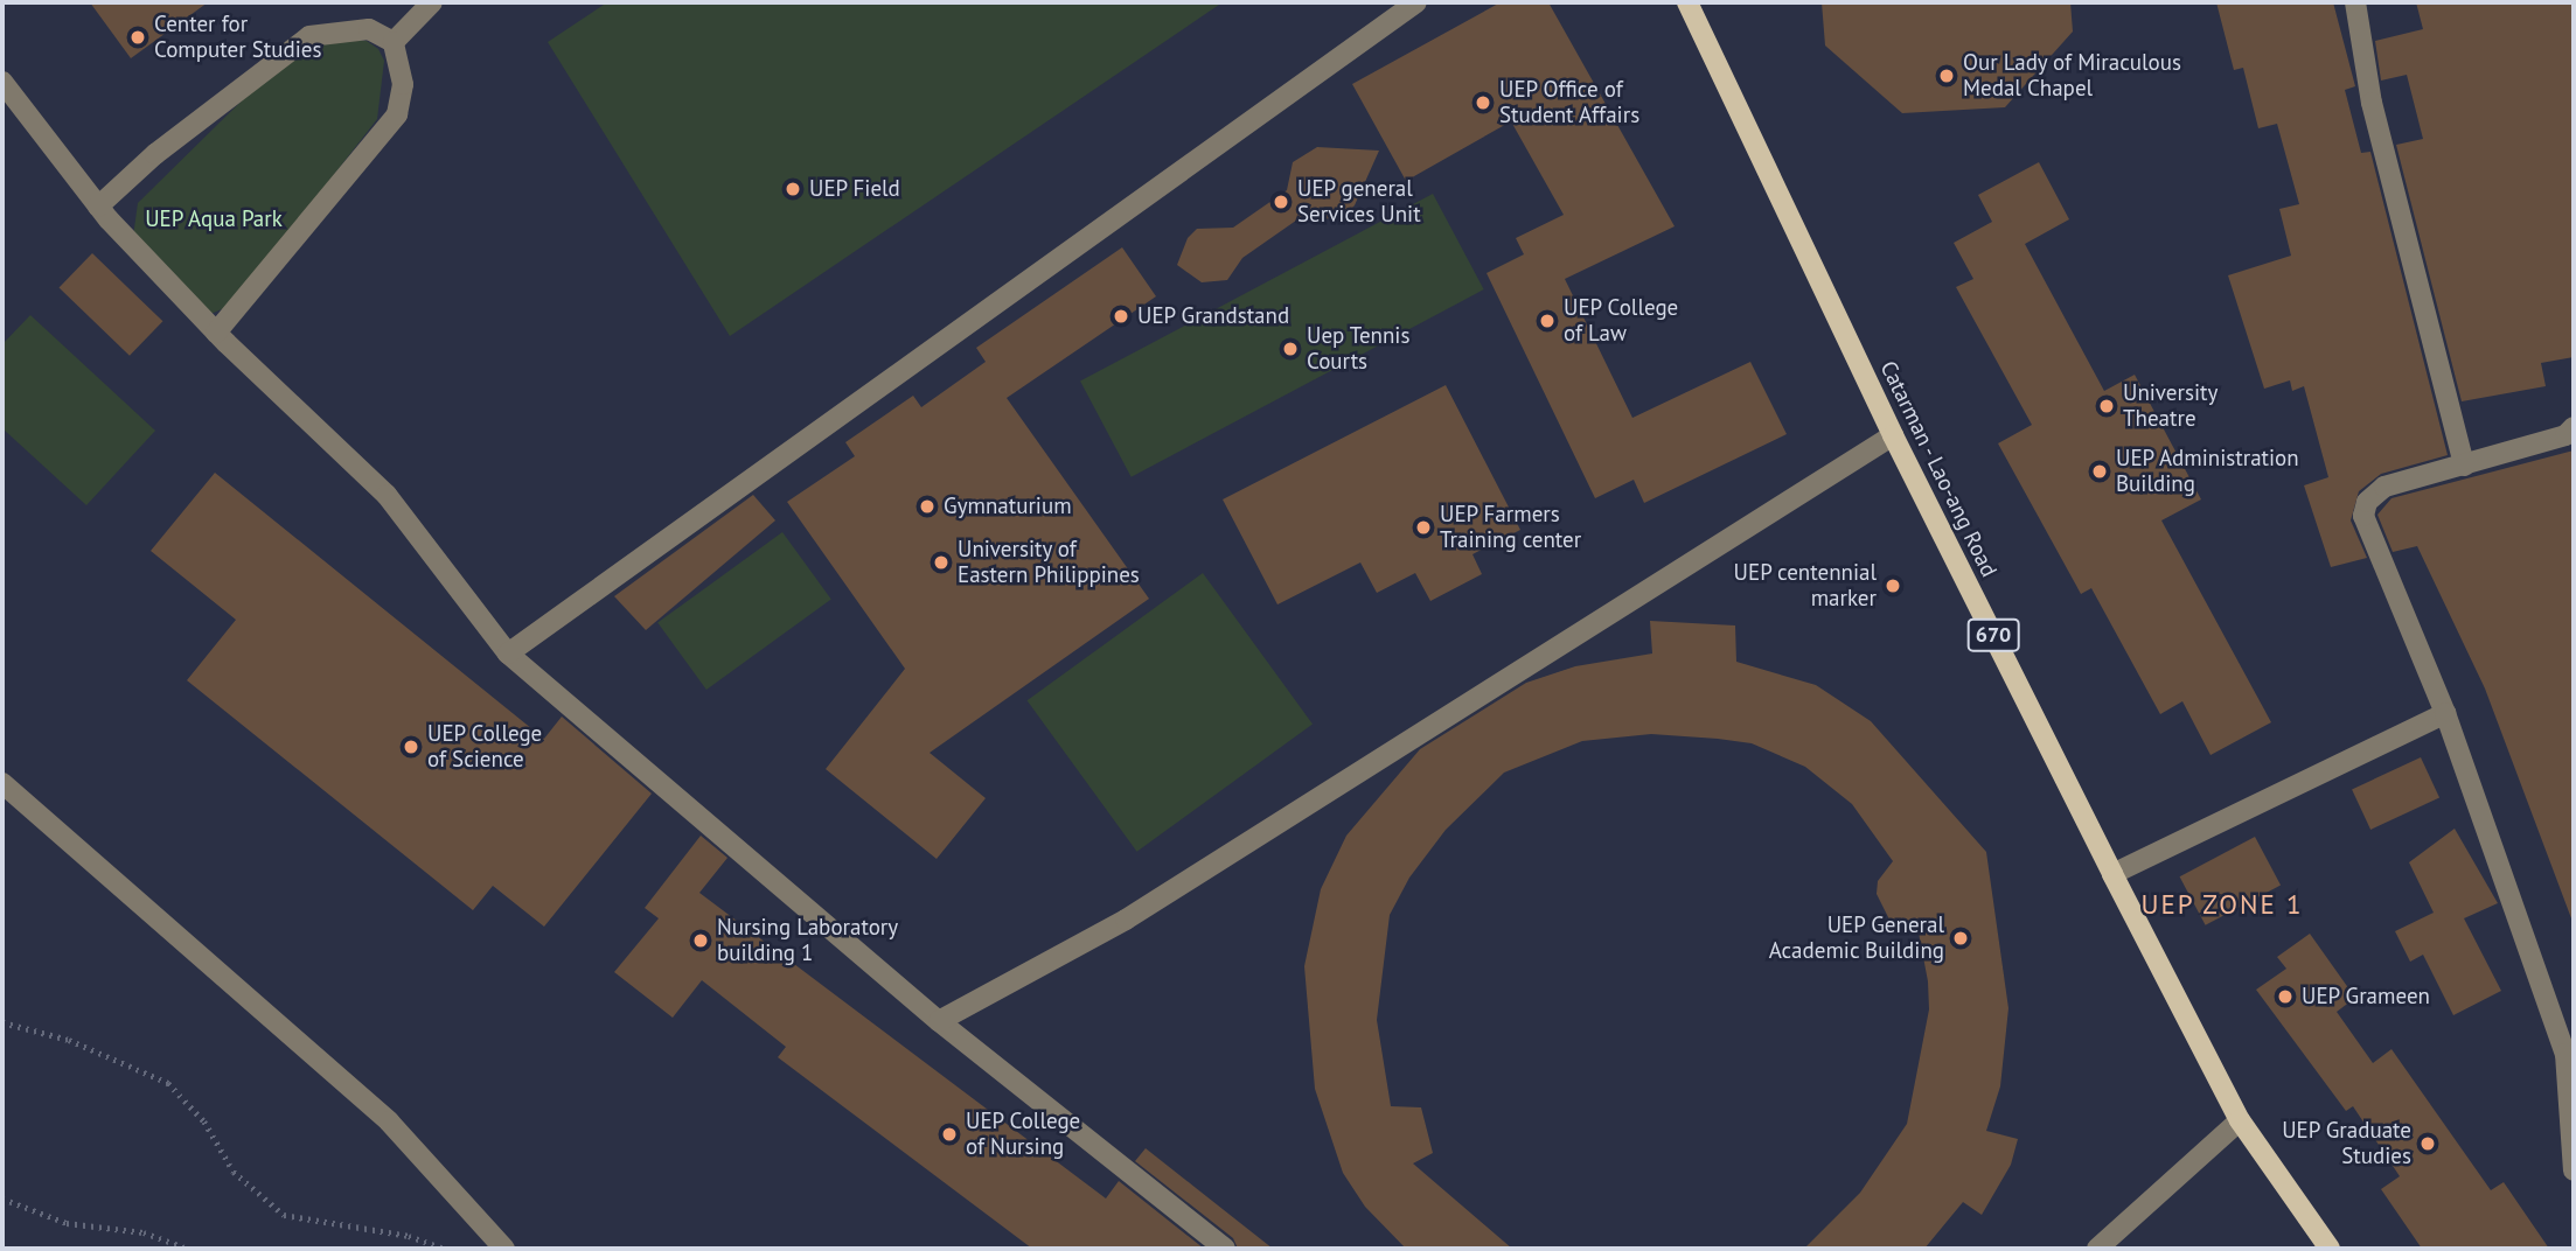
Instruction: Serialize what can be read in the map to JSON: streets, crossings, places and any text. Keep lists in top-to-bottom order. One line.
{"streets":{"main road":["Catarman - Lao-ang Road","670"]},"districts":["UEP ZONE 1"],"parks":["UEP Aqua Park"],"places":["Center for Computer Studies","Our Lady of Miraculous Medal Chapel","UEP Office of Student Affairs","UEP Field","UEP general Services Unit","UEP Grandstand","UEP College of Law","Uep Tennis Courts","University Theatre","UEP Administration Building","Gymnaturium","UEP Farmers Training center","University of Eastern Philippines","UEP centennial marker","UEP College of Science","UEP General Academic Building","Nursing Laboratory building 1","UEP Grameen","UEP College of Nursing","UEP Graduate Studies"]}
